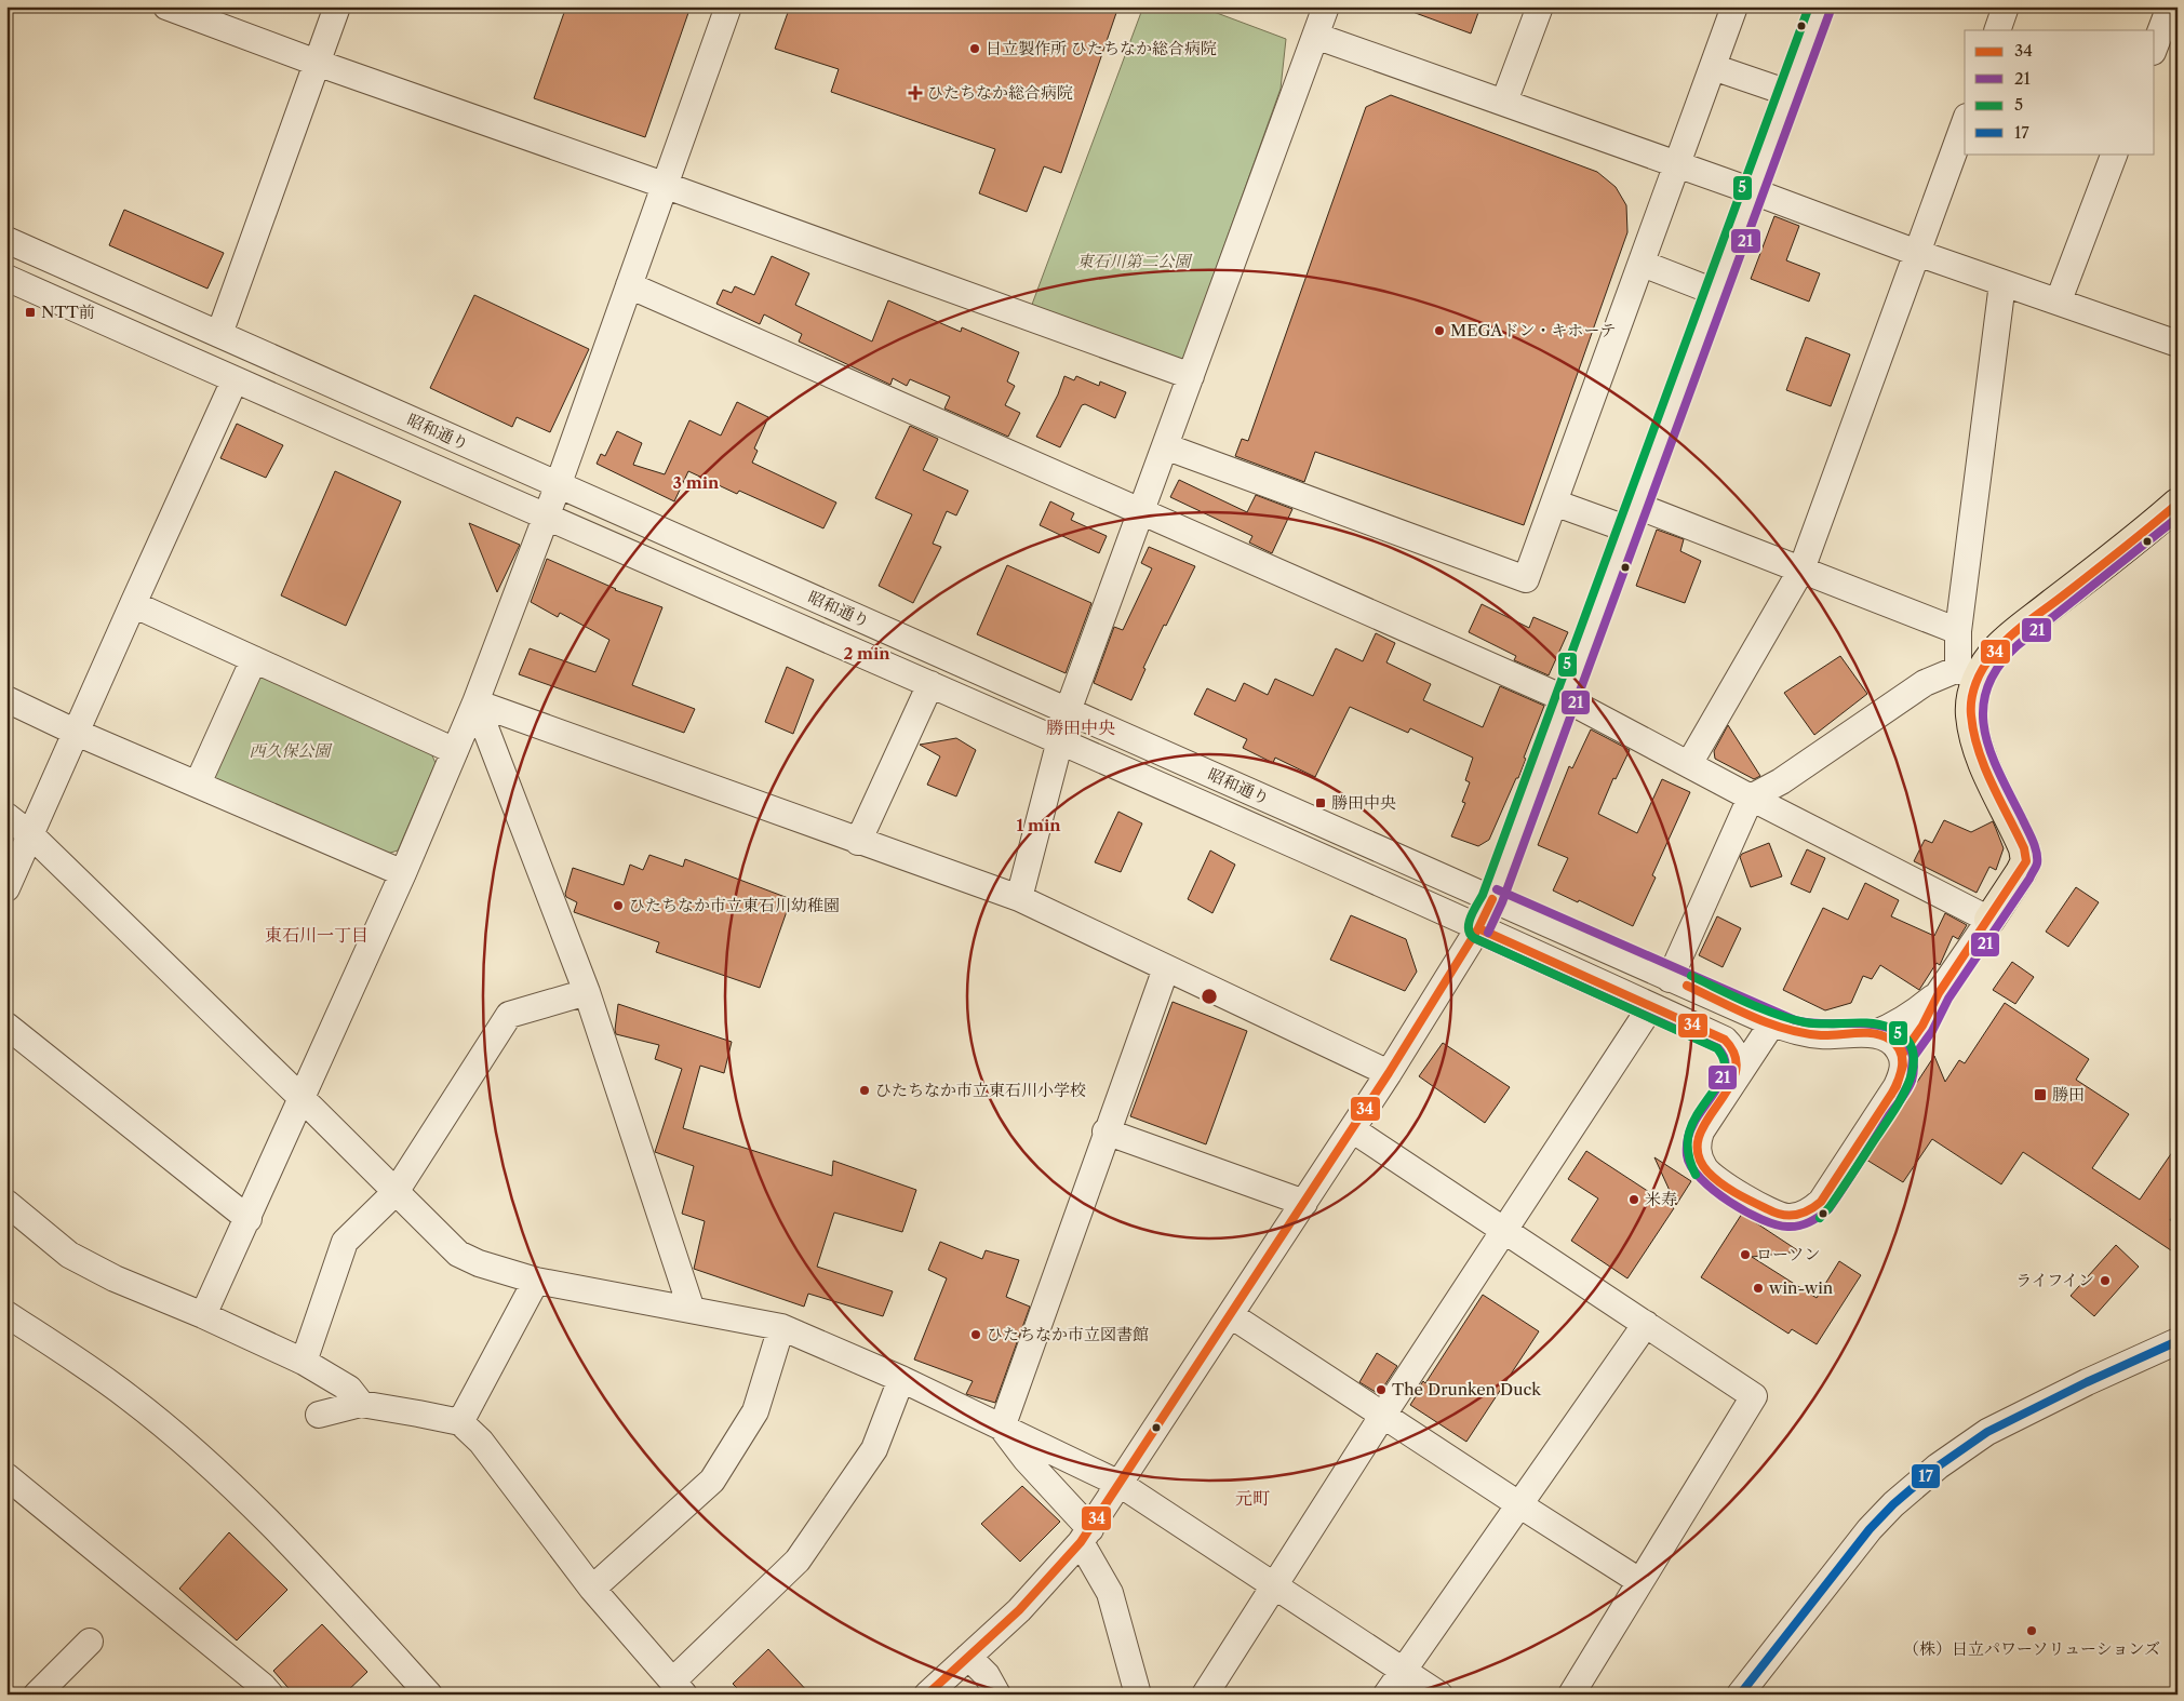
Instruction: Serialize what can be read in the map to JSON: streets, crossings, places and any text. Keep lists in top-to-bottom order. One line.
{"streets":{"street":["昭和通り"]},"districts":["勝田中央","東石川一丁目","元町"],"parks":["東石川第二公園","西久保公園"],"places":{"other":["日立製作所 ひたちなか総合病院","MEGAドン・キホーテ","ひたちなか市立東石川幼稚園","ひたちなか市立東石川小学校","米寿","ローソン","ライフイン","win-win","ひたちなか市立図書館","The Drunken Duck","（株）日立パワーソリューションズ"],"health":["ひたちなか総合病院"],"transit":["NTT前","勝田中央","勝田"]},"lines":["transit line 5","transit line 21","transit line 34","transit line 17"],"legend":["34","21","5","17"],"rings":["3 min","2 min","1 min"]}
